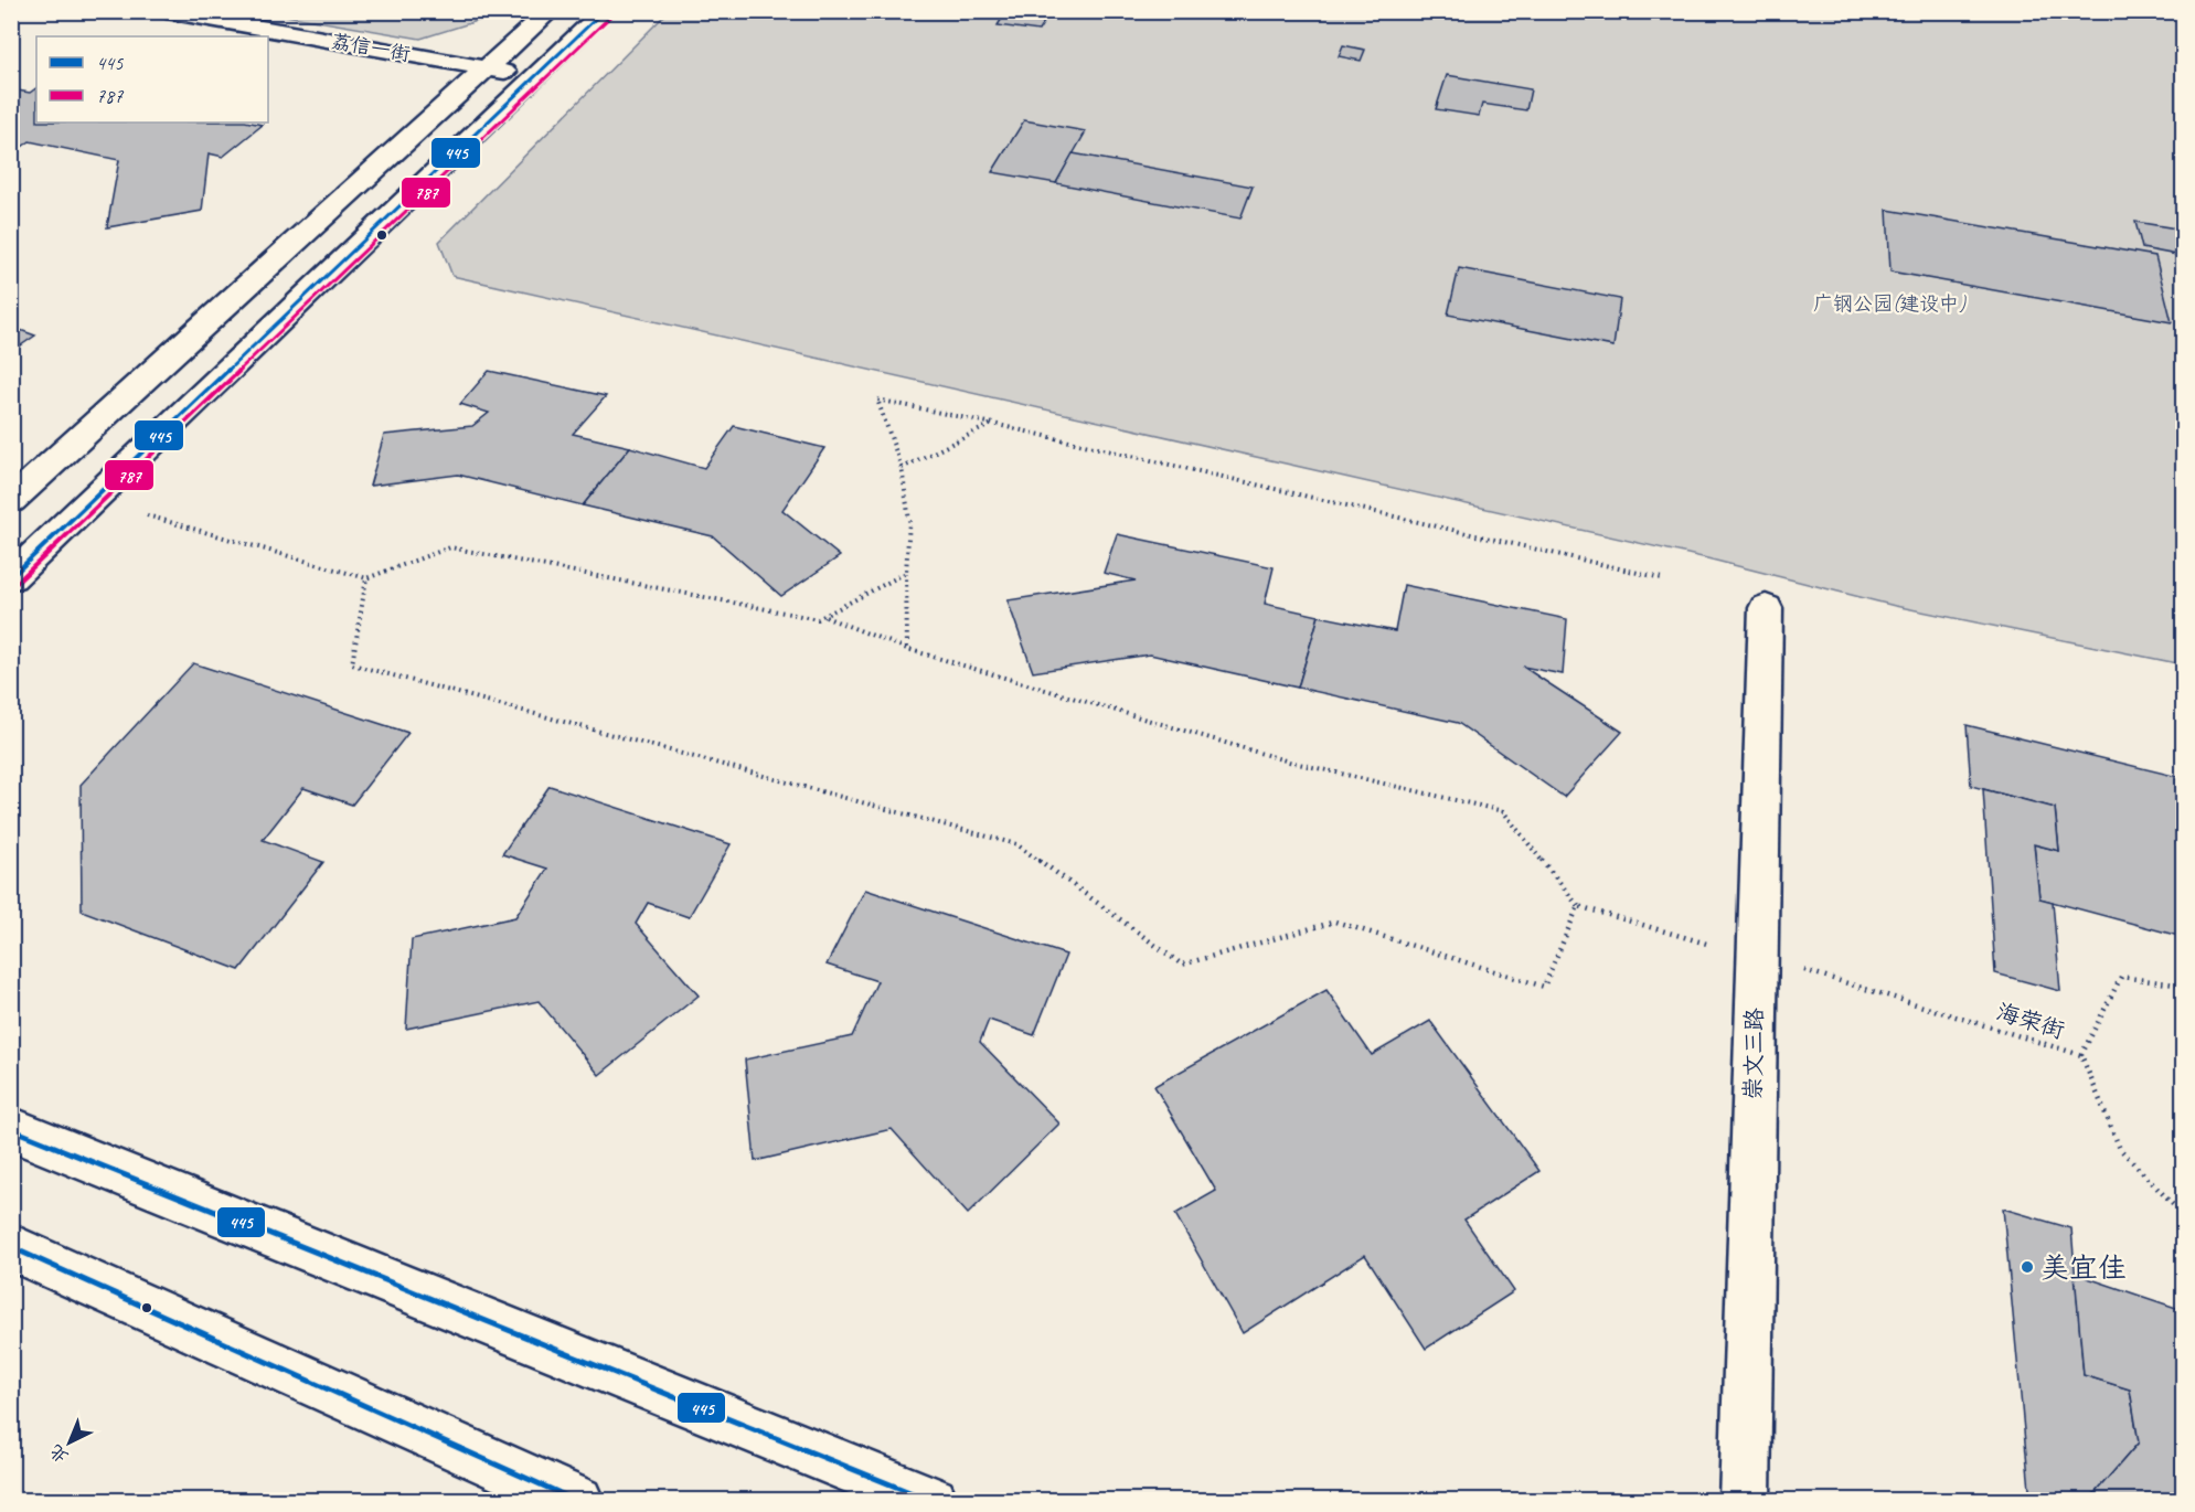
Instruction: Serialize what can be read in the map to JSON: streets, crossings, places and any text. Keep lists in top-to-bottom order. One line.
{"streets":{"main road":["荔信一街","崇文三路"],"path":["海荣街"]},"crossings":[["海荣街","崇文三路"]],"parks":["广钢公园(建设中)"],"places":["美宜佳"],"lines":["transit line 445","transit line 787"],"legend":["445","787"],"north":"bottom left"}
